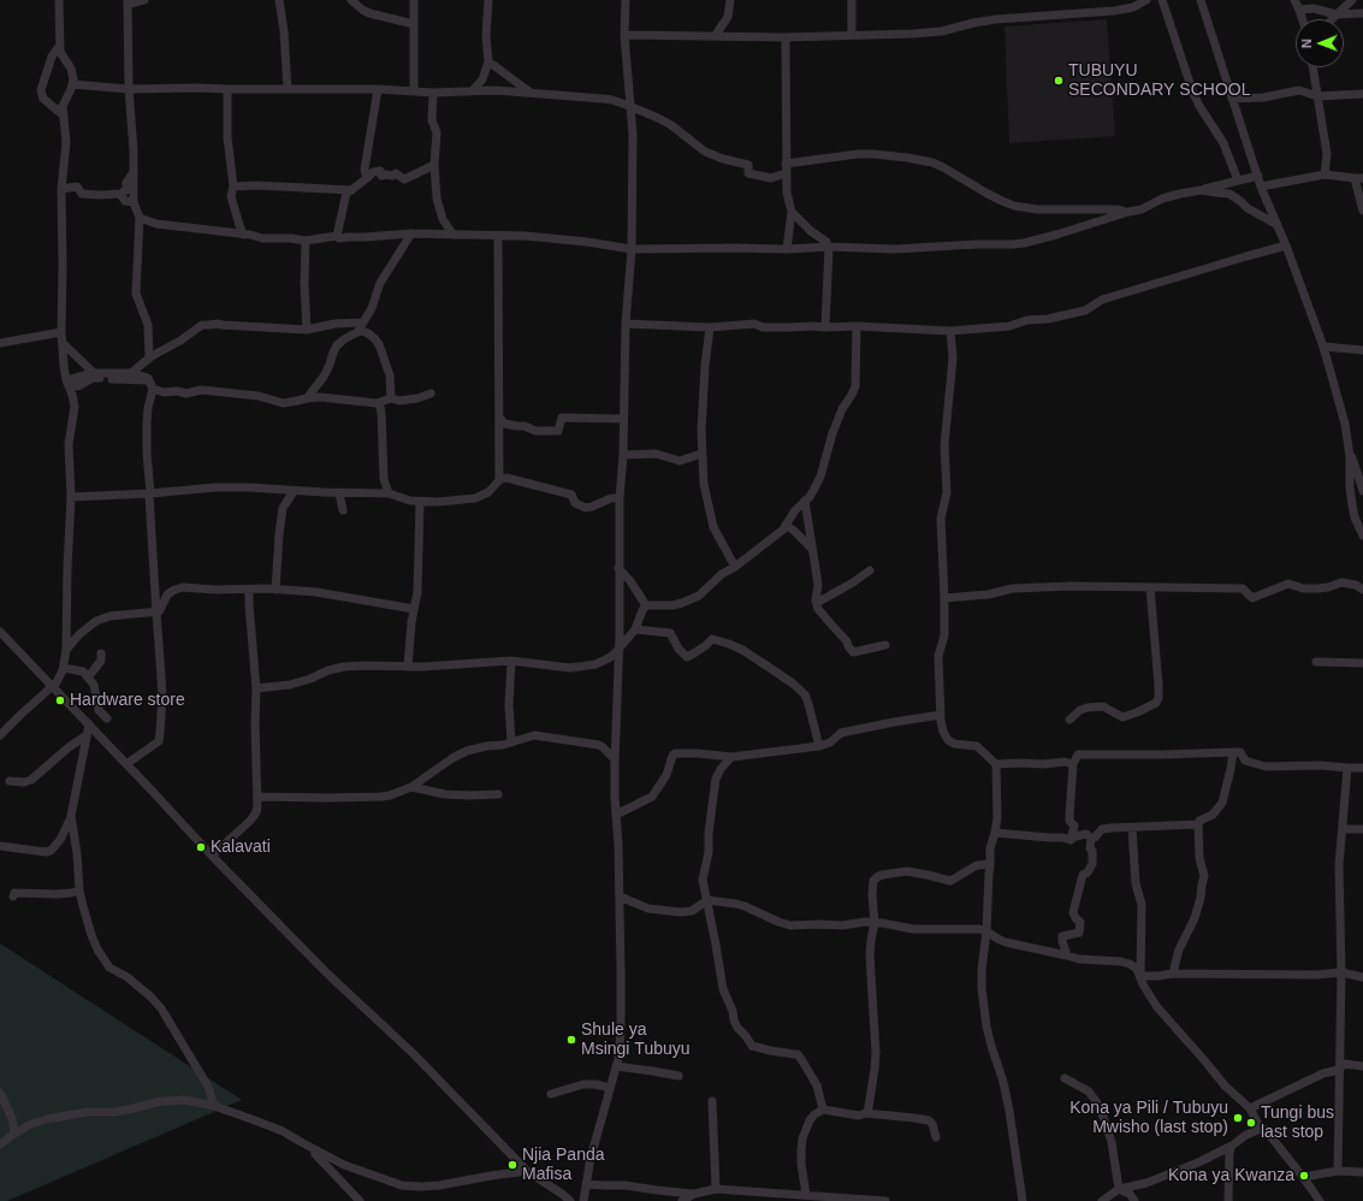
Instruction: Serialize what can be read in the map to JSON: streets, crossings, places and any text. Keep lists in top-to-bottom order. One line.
{"places":["TUBUYU SECONDARY SCHOOL","Hardware store","Kalavati","Shule ya Msingi Tubuyu","Kona ya Pili / Tubuyu Mwisho (last stop)","Tungi bus last stop","Njia Panda Mafisa","Kona ya Kwanza"],"north":"left"}
